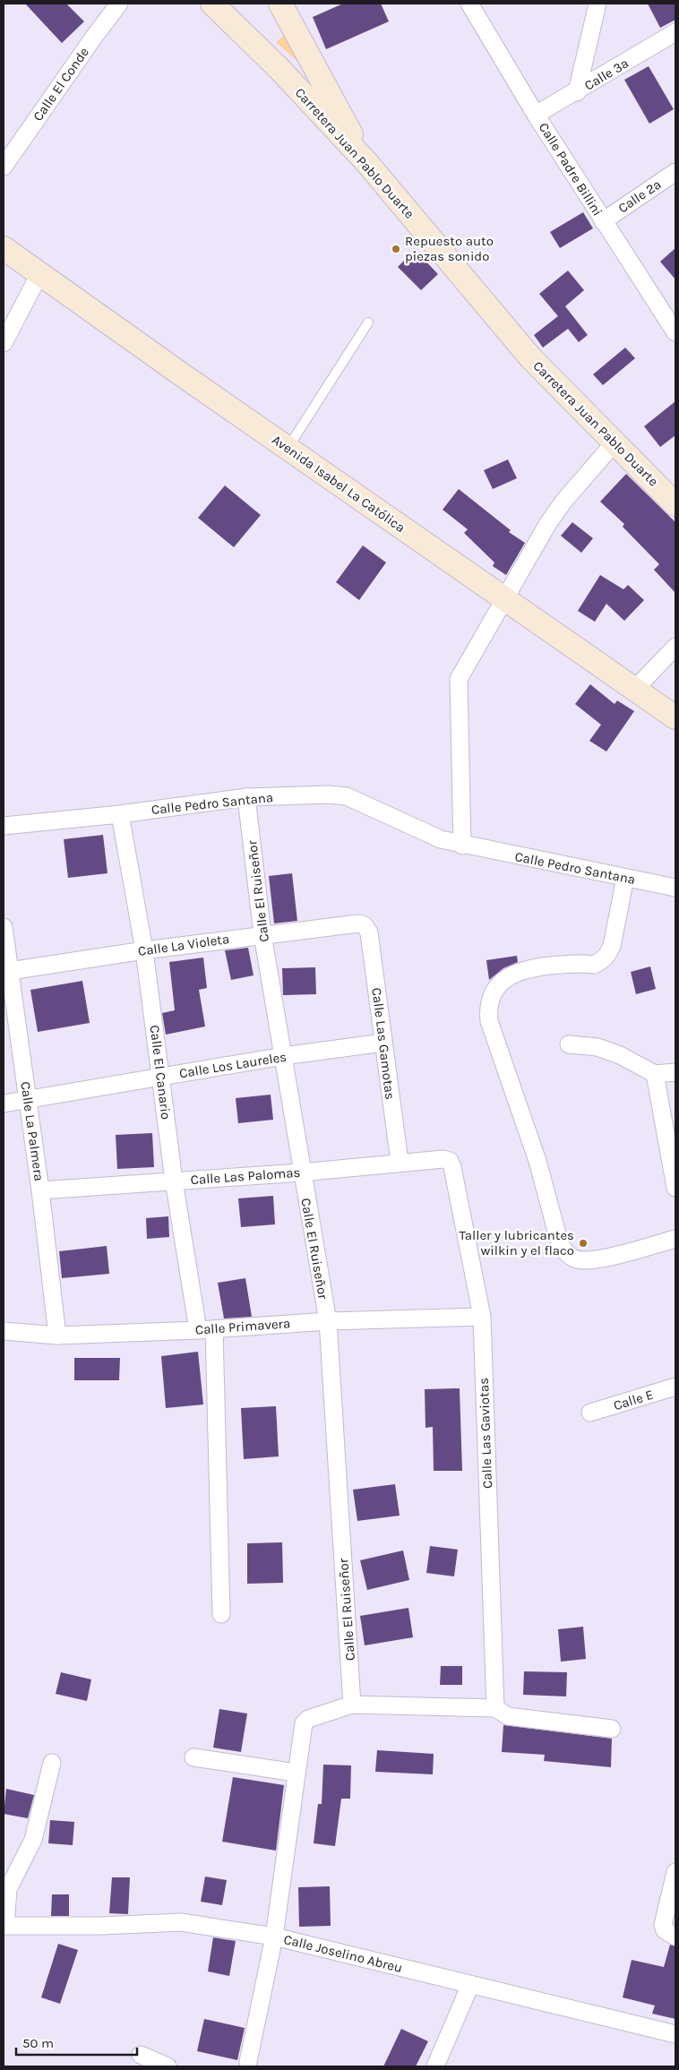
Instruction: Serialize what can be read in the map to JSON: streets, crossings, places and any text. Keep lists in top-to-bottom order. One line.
{"streets":{"main road":["Carretera Juan Pablo Duarte","Avenida Isabel La Católica"],"street":["Calle 3ª","Calle El Conde","Calle Padre Billini","Calle 2ª","Calle Pedro Santana","Calle El Ruiseñor","Calle La Violeta","Calle Las Gamotas","Calle Los Laureles","Calle El Canario","Calle La Palmera","Calle Las Palomas","Calle Primavera","Calle E","Calle Las Gaviotas","Calle Joselino Abreu"]},"crossings":[["Calle 3ª","Calle Padre Billini"],["Calle Padre Billini","Calle 2ª"],["Calle Pedro Santana","Calle El Ruiseñor"],["Calle Pedro Santana","Calle El Canario"],["Calle El Ruiseñor","Calle La Violeta"],["Calle El Ruiseñor","Calle Los Laureles"],["Calle El Ruiseñor","Calle Las Palomas"],["Calle El Ruiseñor","Calle Primavera"],["Calle La Violeta","Calle Las Gamotas"],["Calle La Violeta","Calle El Canario"],["Calle La Violeta","Calle La Palmera"],["Calle Las Gamotas","Calle Los Laureles"],["Calle Las Gamotas","Calle Las Palomas"],["Calle Los Laureles","Calle El Canario"],["Calle Los Laureles","Calle La Palmera"],["Calle El Canario","Calle Las Palomas"],["Calle El Canario","Calle Primavera"],["Calle La Palmera","Calle Las Palomas"],["Calle La Palmera","Calle Primavera"],["Calle Las Palomas","Calle Las Gaviotas"],["Calle Primavera","Calle Las Gaviotas"]],"places":["Repuesto auto piezas sonido","Taller y lubricantes wilkin y el flaco"],"scale_bar":"50 m"}
